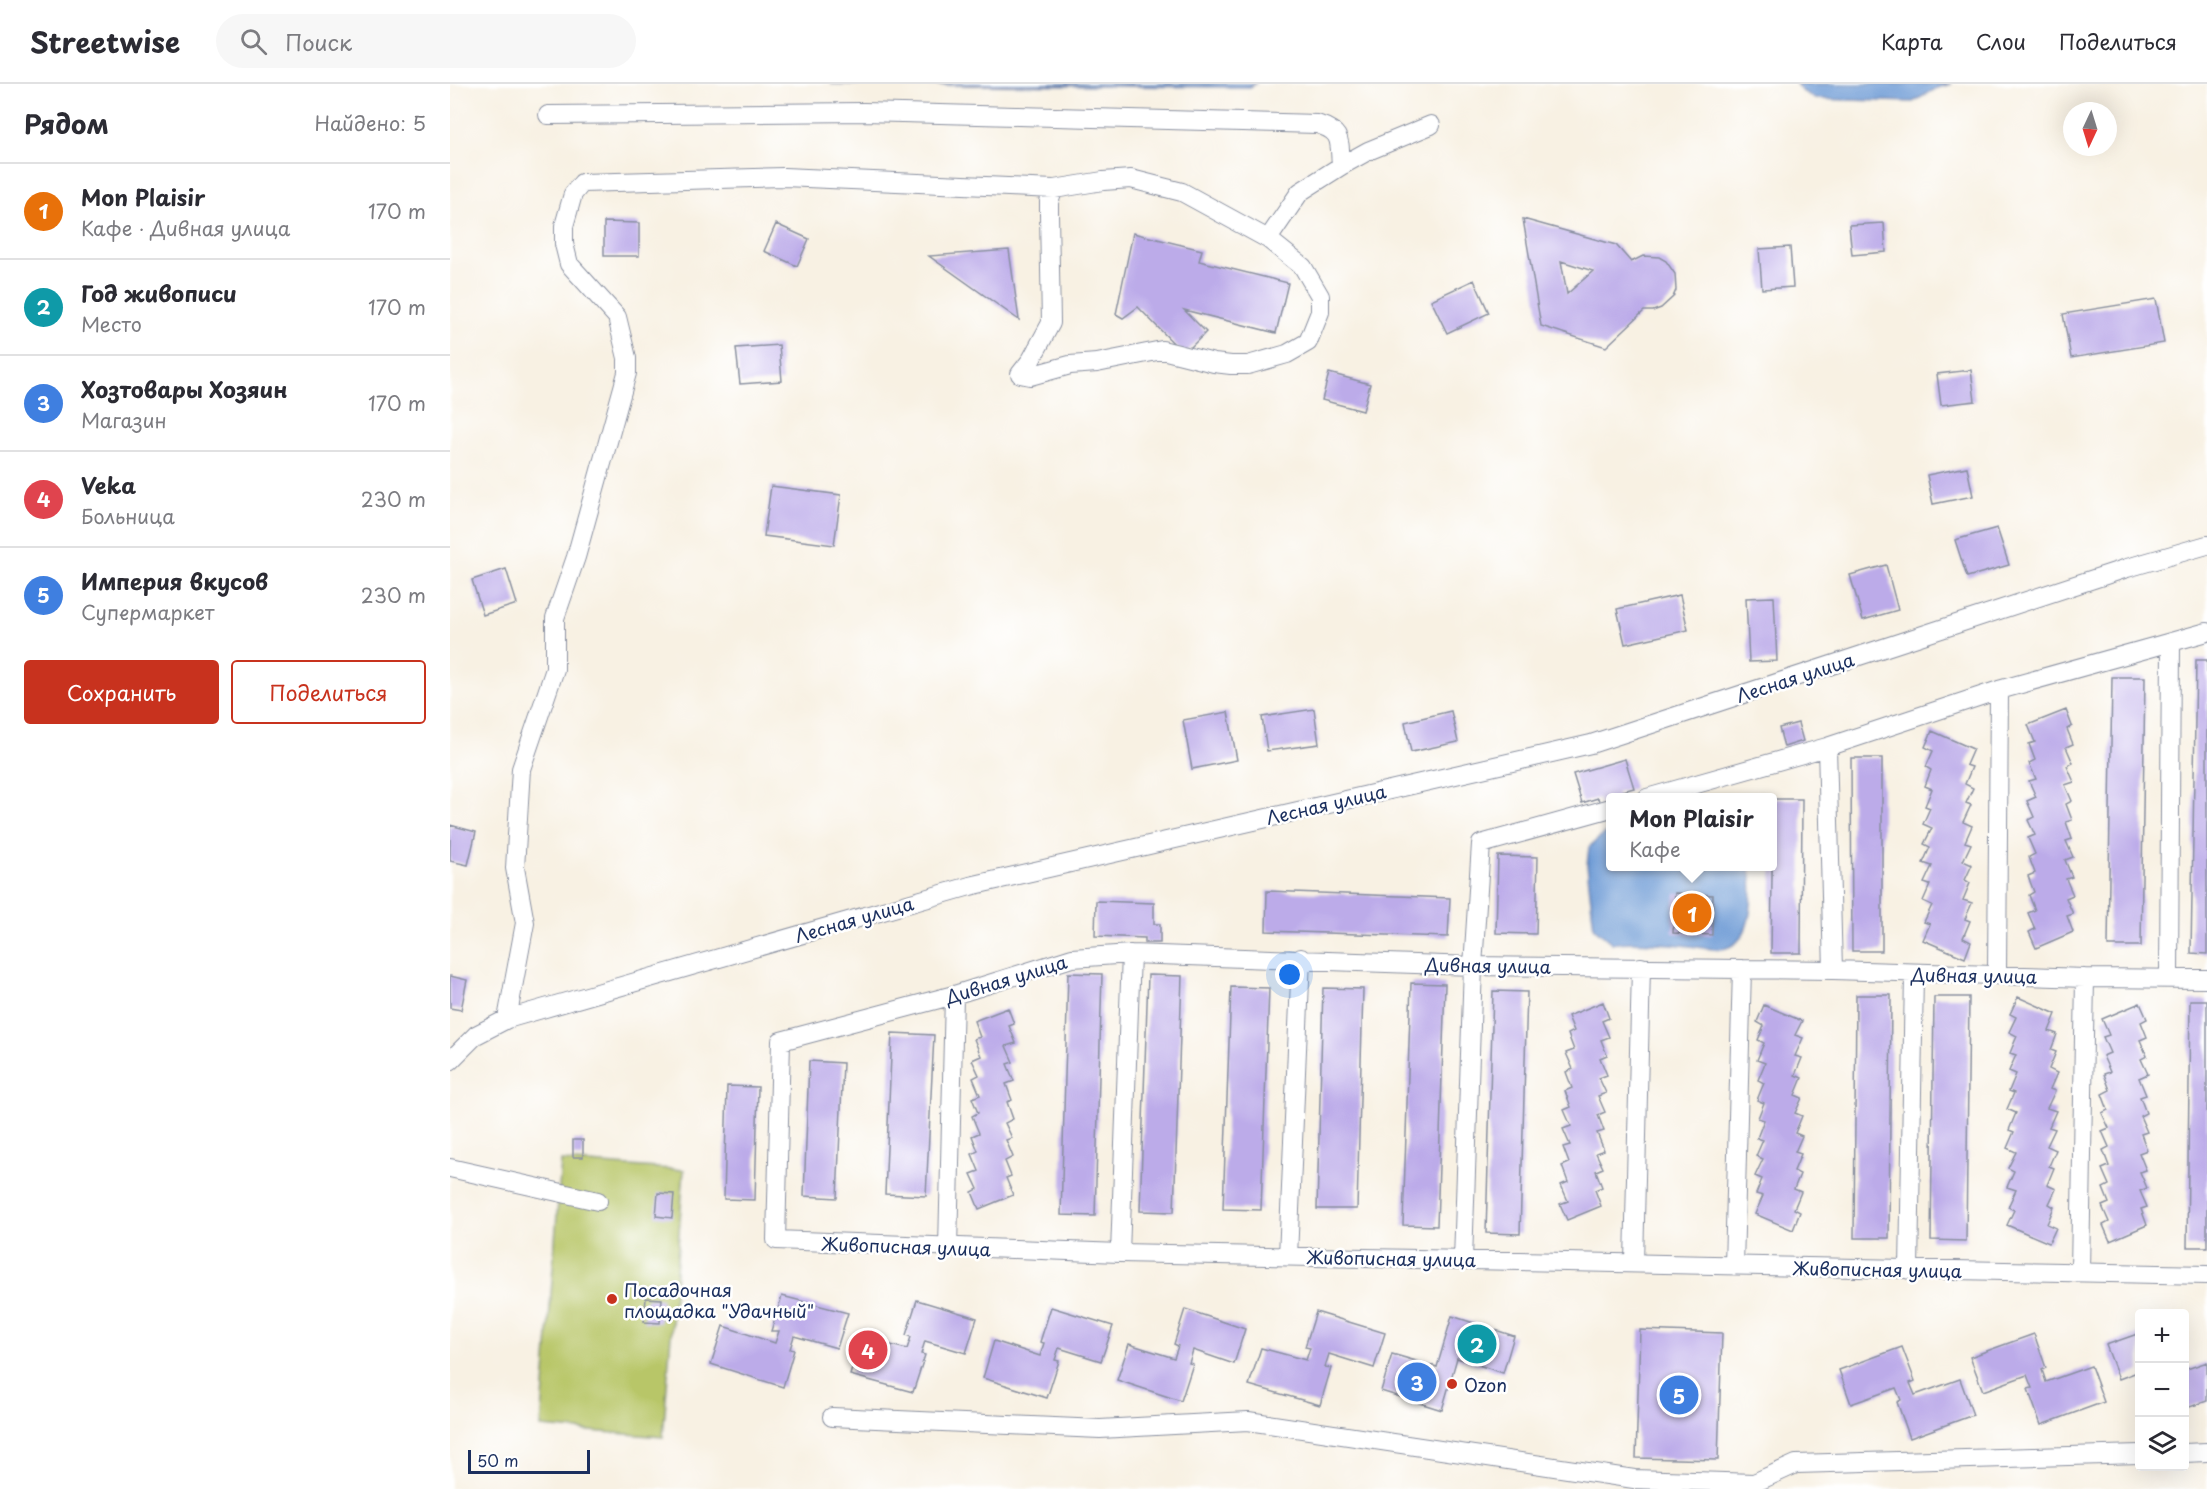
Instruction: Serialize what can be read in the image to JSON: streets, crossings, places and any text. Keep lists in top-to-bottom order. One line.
{"streets":{"street":["Лесная улица","Дивная улица","Живописная улица"]},"crossings":[["Дивная улица","Живописная улица"]],"places":["Посадочная площадка \"Удачный\"","Ozon"],"scale_bar":"50 m","north":"bottom","page":{"header":"Streetwise","search":"Поиск","nav":["Карта","Слои","Поделиться"],"heading":["Рядом","Найдено: 5"],"list":[{"mark":"1","name":"Mon Plaisir","note":"Кафе · Дивная улица","value":"170 m"},{"mark":"2","name":"Год живописи","note":"Место","value":"170 m"},{"mark":"3","name":"Хозтовары Хозяин","note":"Магазин","value":"170 m"},{"mark":"4","name":"Veka","note":"Больница","value":"230 m"},{"mark":"5","name":"Империя вкусов","note":"Супермаркет","value":"230 m"}],"buttons":["Сохранить","Поделиться"],"popup":["Mon Plaisir","Кафе"],"pins":["1","2","4","3","5"],"map_buttons":["+","−"],"scale":"50 m"}}
